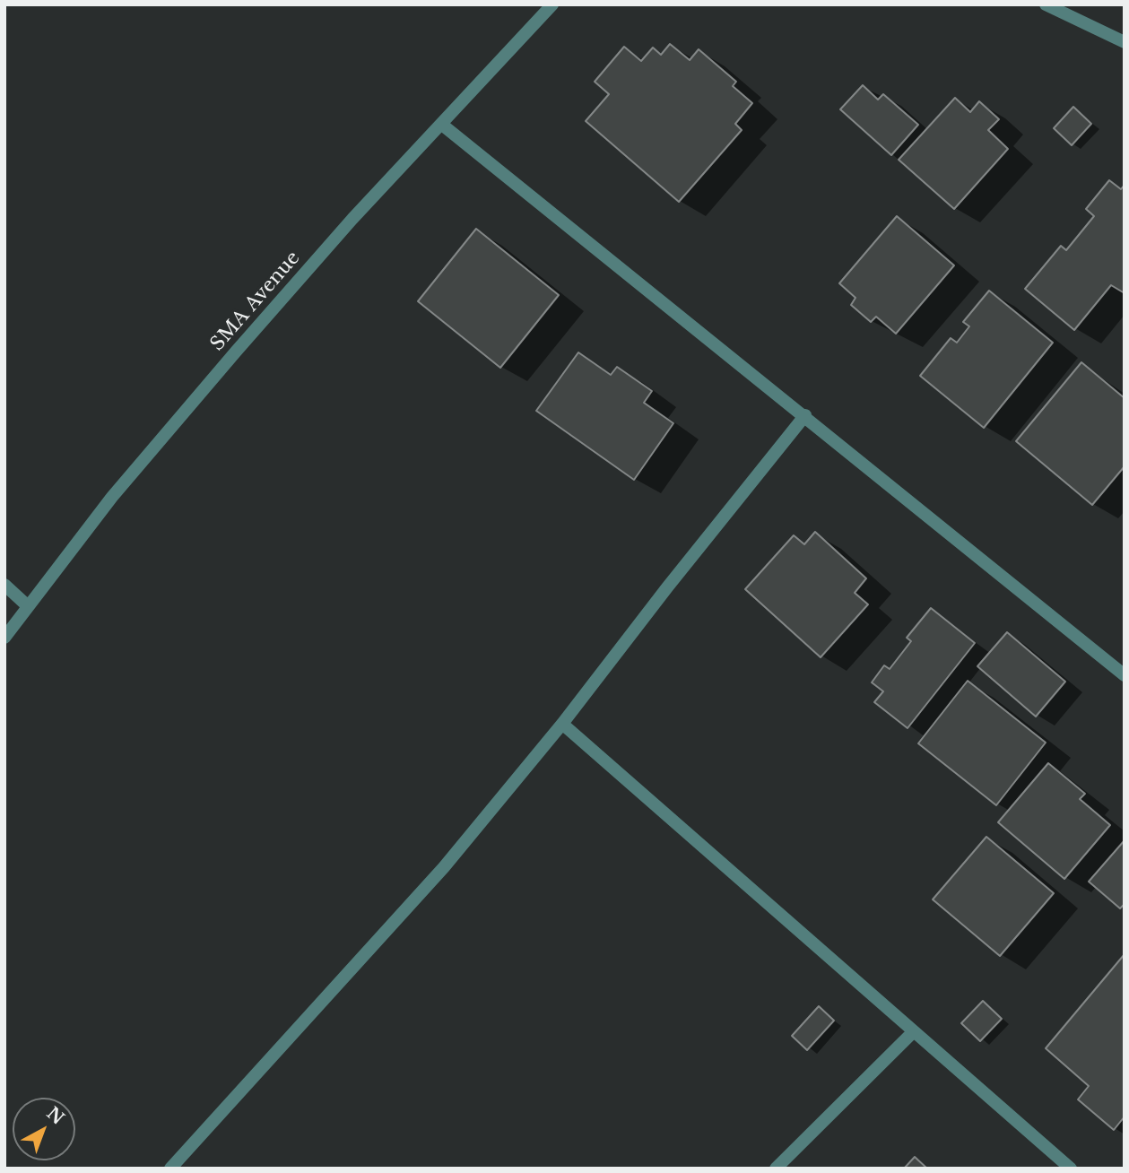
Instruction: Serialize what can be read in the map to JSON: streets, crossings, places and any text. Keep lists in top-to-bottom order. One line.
{"streets":{"street":["SMA Avenue"]},"north":"top right"}
